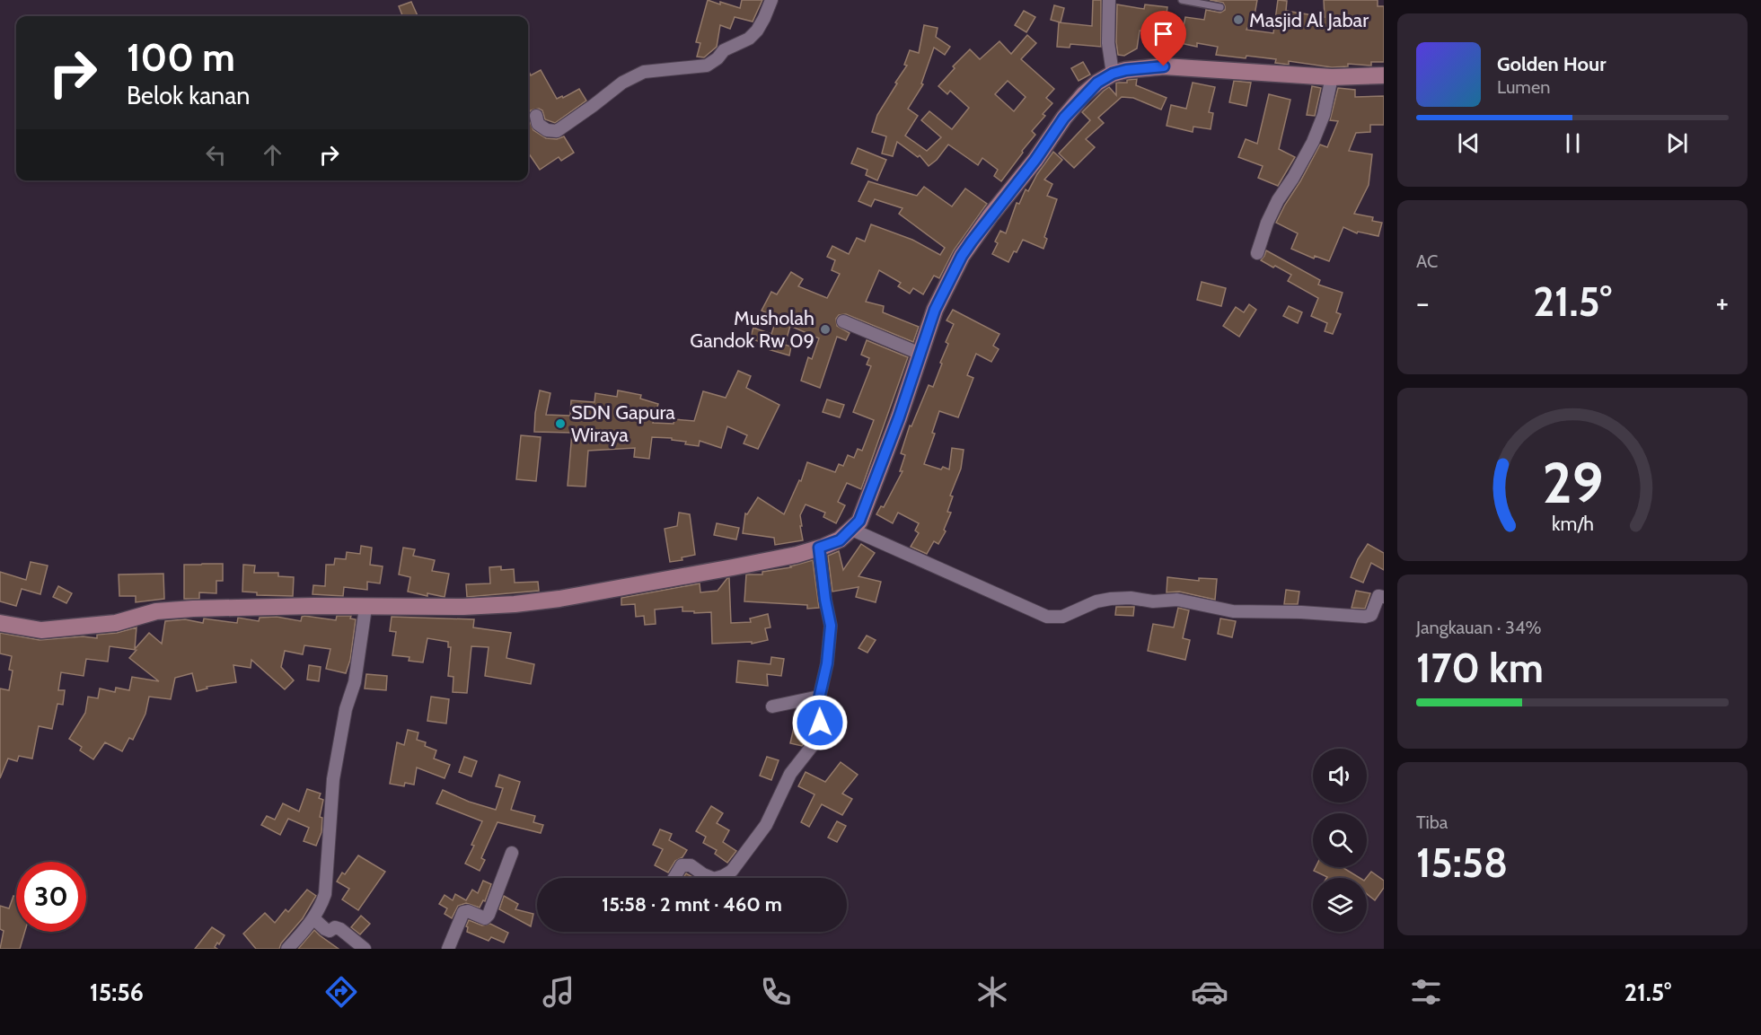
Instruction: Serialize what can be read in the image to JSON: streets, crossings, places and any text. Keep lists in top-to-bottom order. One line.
{"places":["Masjid Al Jabar","Musholah Gandok Rw 09","SDN Gapura Wiraya"],"page":{"turn":["100 m","Belok kanan"],"song":["Golden Hour","Lumen"],"tile":["AC",["Jangkauan · 34%","170 km"],["Tiba","15:58"]],"heat":["−","21.5°","+"],"limit":"30","trip":"15:58 · 2 mnt · 460 m","tabs":["15:56","21.5°"],"gauge":["29","km/h"]}}
